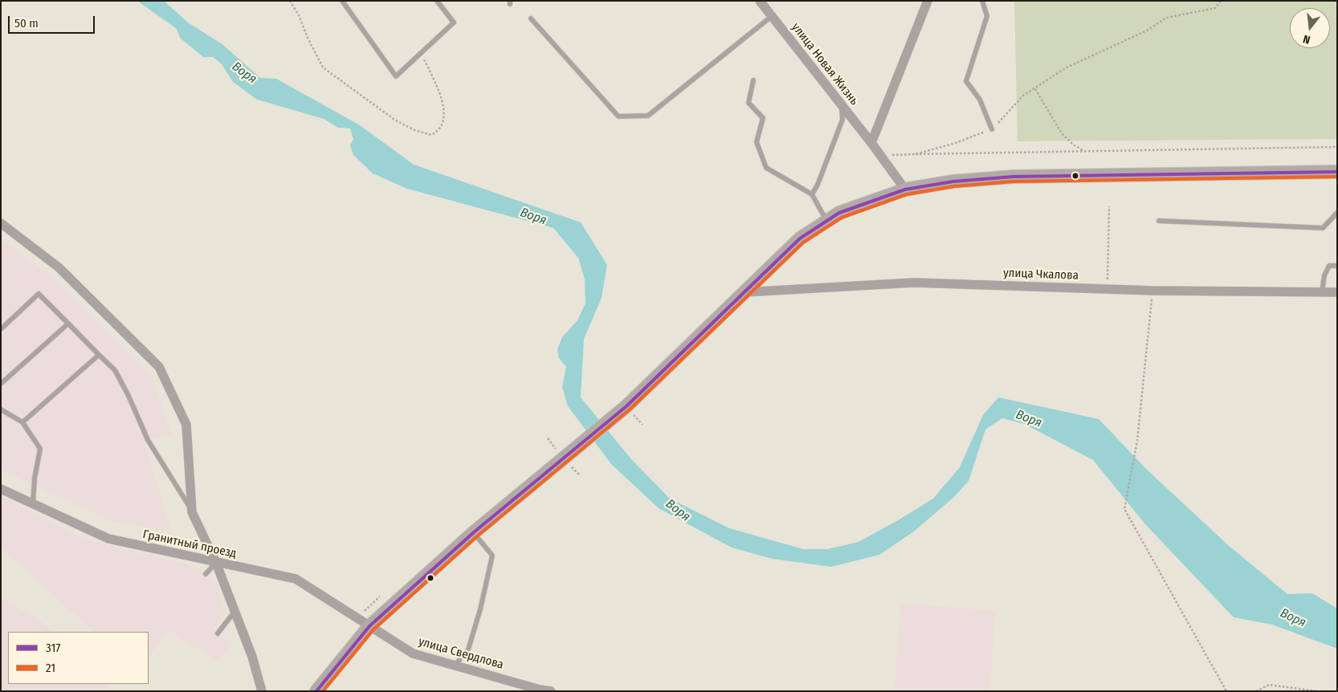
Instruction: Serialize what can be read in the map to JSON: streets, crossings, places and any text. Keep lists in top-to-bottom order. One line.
{"streets":{"street":["улица Новая Жизнь","улица Чкалова","Гранитный проезд","улица Свердлова"]},"crossings":[["Гранитный проезд","улица Свердлова"]],"water":["Воря"],"lines":["transit line 317","transit line 21"],"legend":["317","21"],"scale_bar":"50 m","north":"bottom"}
